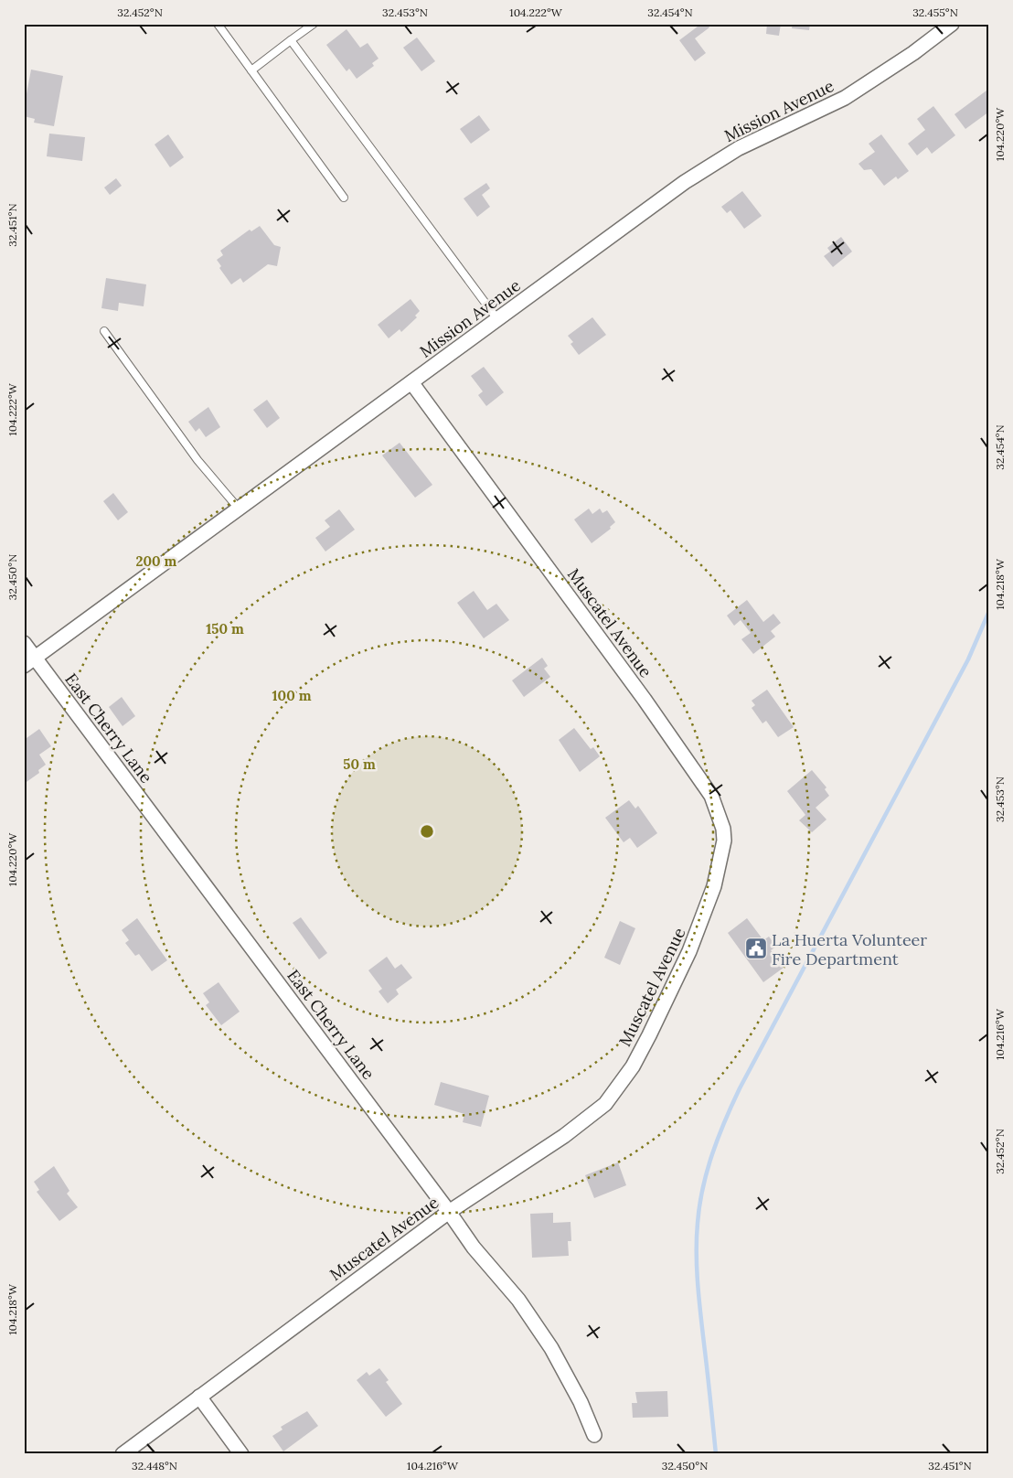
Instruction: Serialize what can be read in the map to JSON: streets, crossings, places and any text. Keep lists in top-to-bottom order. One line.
{"streets":{"street":["Mission Avenue","Muscatel Avenue","East Cherry Lane"]},"crossings":[["Mission Avenue","Muscatel Avenue"],["Mission Avenue","East Cherry Lane"],["Muscatel Avenue","East Cherry Lane"]],"places":{"public building":["La Huerta Volunteer Fire Department"]},"coordinates":["32.452°N","32.453°N","104.222°W","32.454°N","32.455°N","104.220°W","32.451°N","32.450°N","104.218°W","104.216°W","32.448°N"],"rings":["200 m","150 m","100 m","50 m"]}
